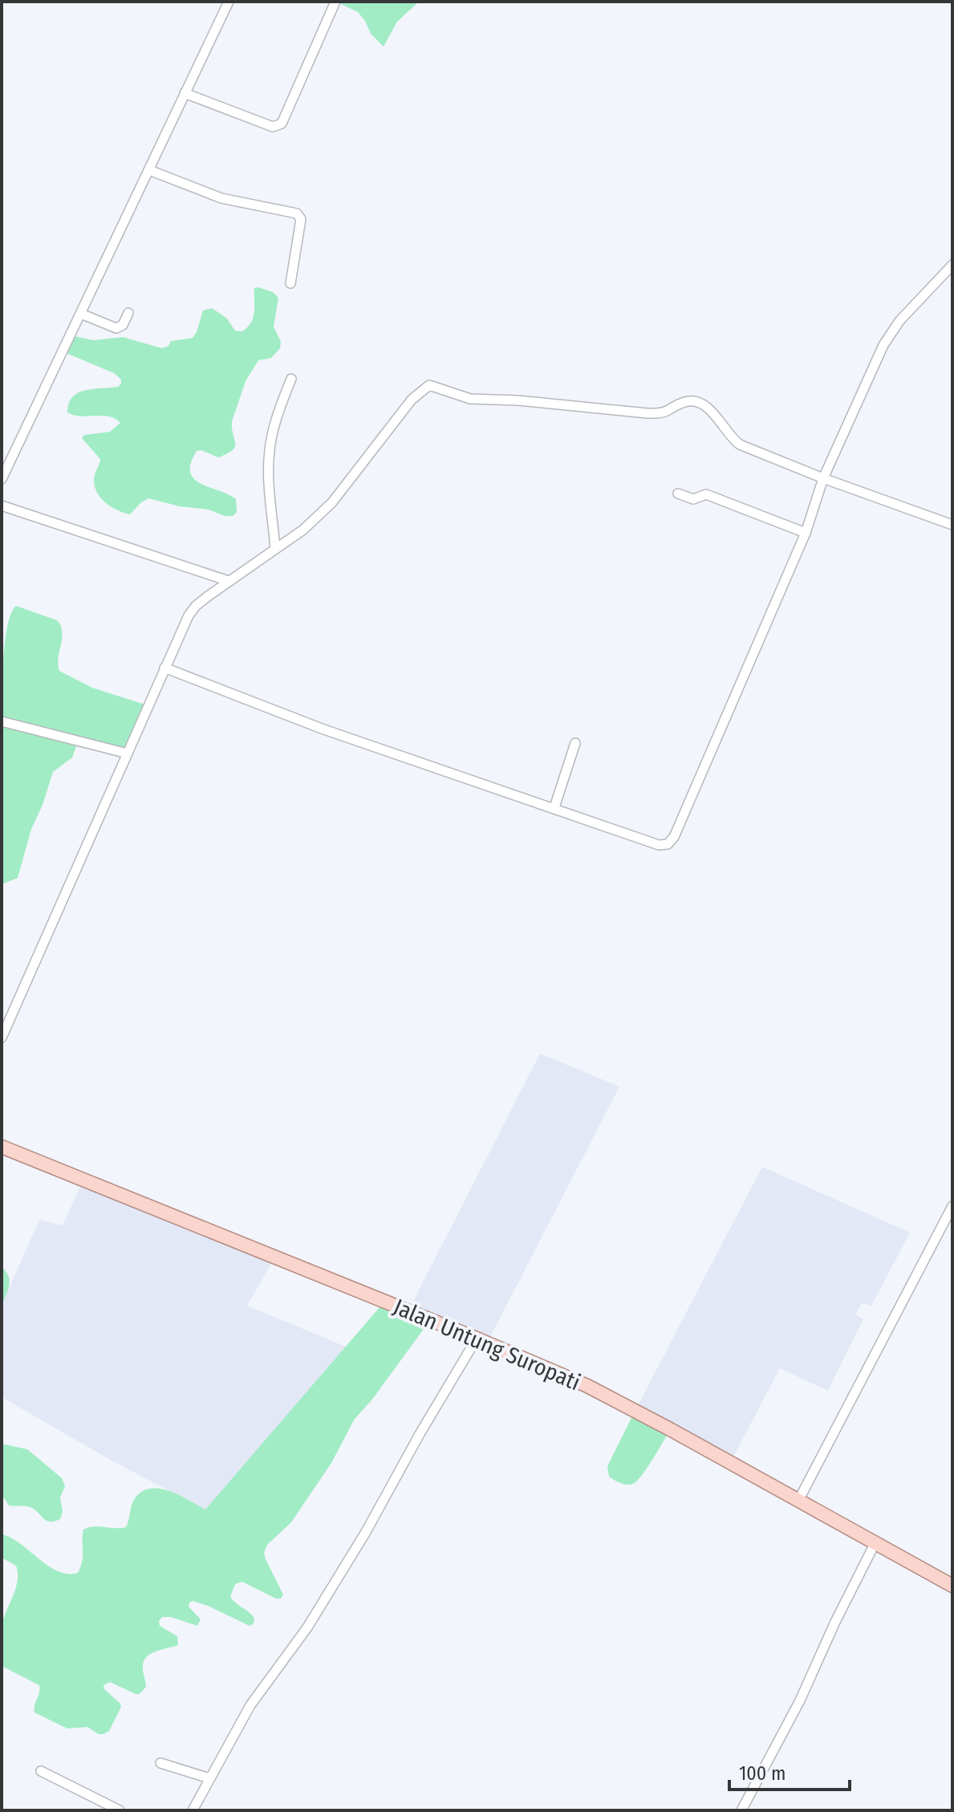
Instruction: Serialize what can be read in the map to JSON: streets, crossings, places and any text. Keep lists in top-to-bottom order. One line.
{"streets":{"main road":["Jalan Untung Suropati"]},"scale_bar":"100 m"}
